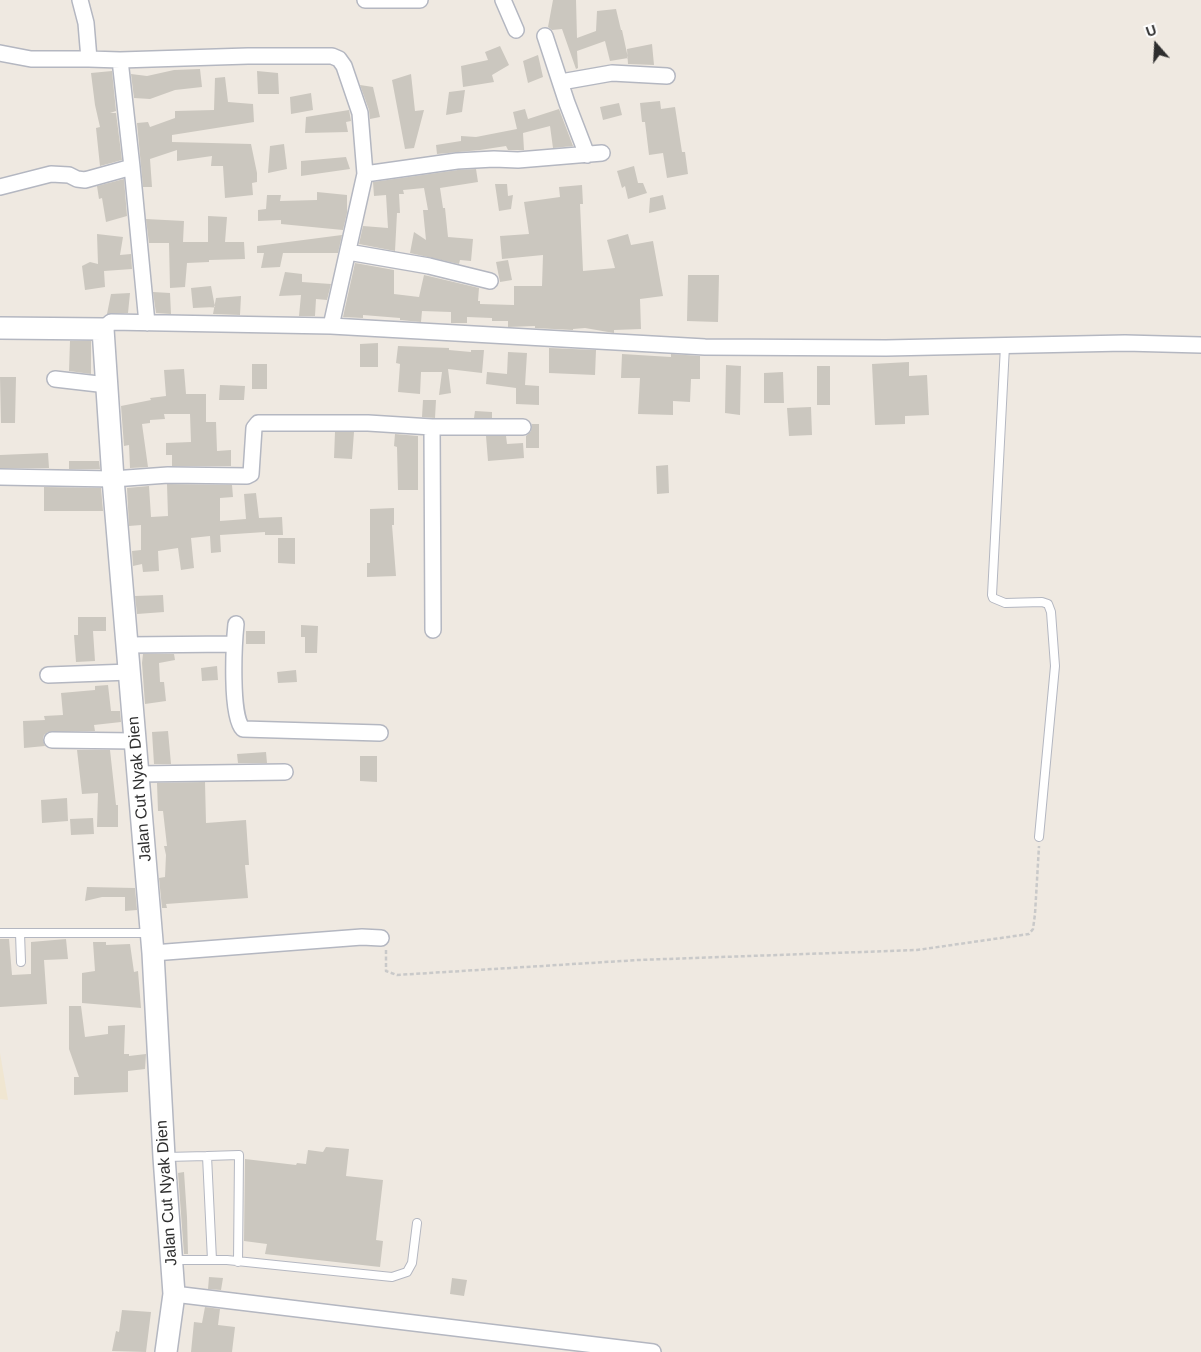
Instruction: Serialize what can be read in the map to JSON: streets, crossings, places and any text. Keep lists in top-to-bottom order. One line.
{"streets":{"street":["Jalan Cut Nyak Dien"]},"north":"top"}
